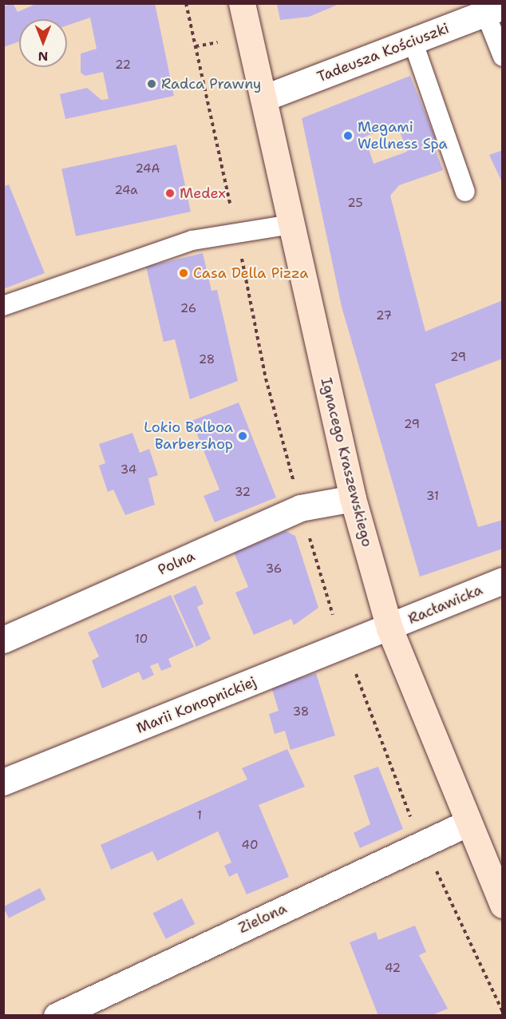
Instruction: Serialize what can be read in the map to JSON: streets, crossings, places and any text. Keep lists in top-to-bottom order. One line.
{"streets":{"street":["Tadeusza Kościuszki","Ignacego Kraszewskiego","Polna","Racławicka","Marii Konopnickiej","Zielona"]},"crossings":[["Tadeusza Kościuszki","Ignacego Kraszewskiego"],["Ignacego Kraszewskiego","Polna"],["Ignacego Kraszewskiego","Racławicka"],["Ignacego Kraszewskiego","Marii Konopnickiej"],["Ignacego Kraszewskiego","Zielona"],["Racławicka","Marii Konopnickiej"]],"places":["Radca Prawny","Megami Wellness Spa","Medex","Casa Della Pizza","Lokio Balboa Barbershop"],"house_numbers":["22","24A","24a","25","26","27","29","28","29","34","32","31","36","10","38","1","40","42"],"north":"bottom"}
